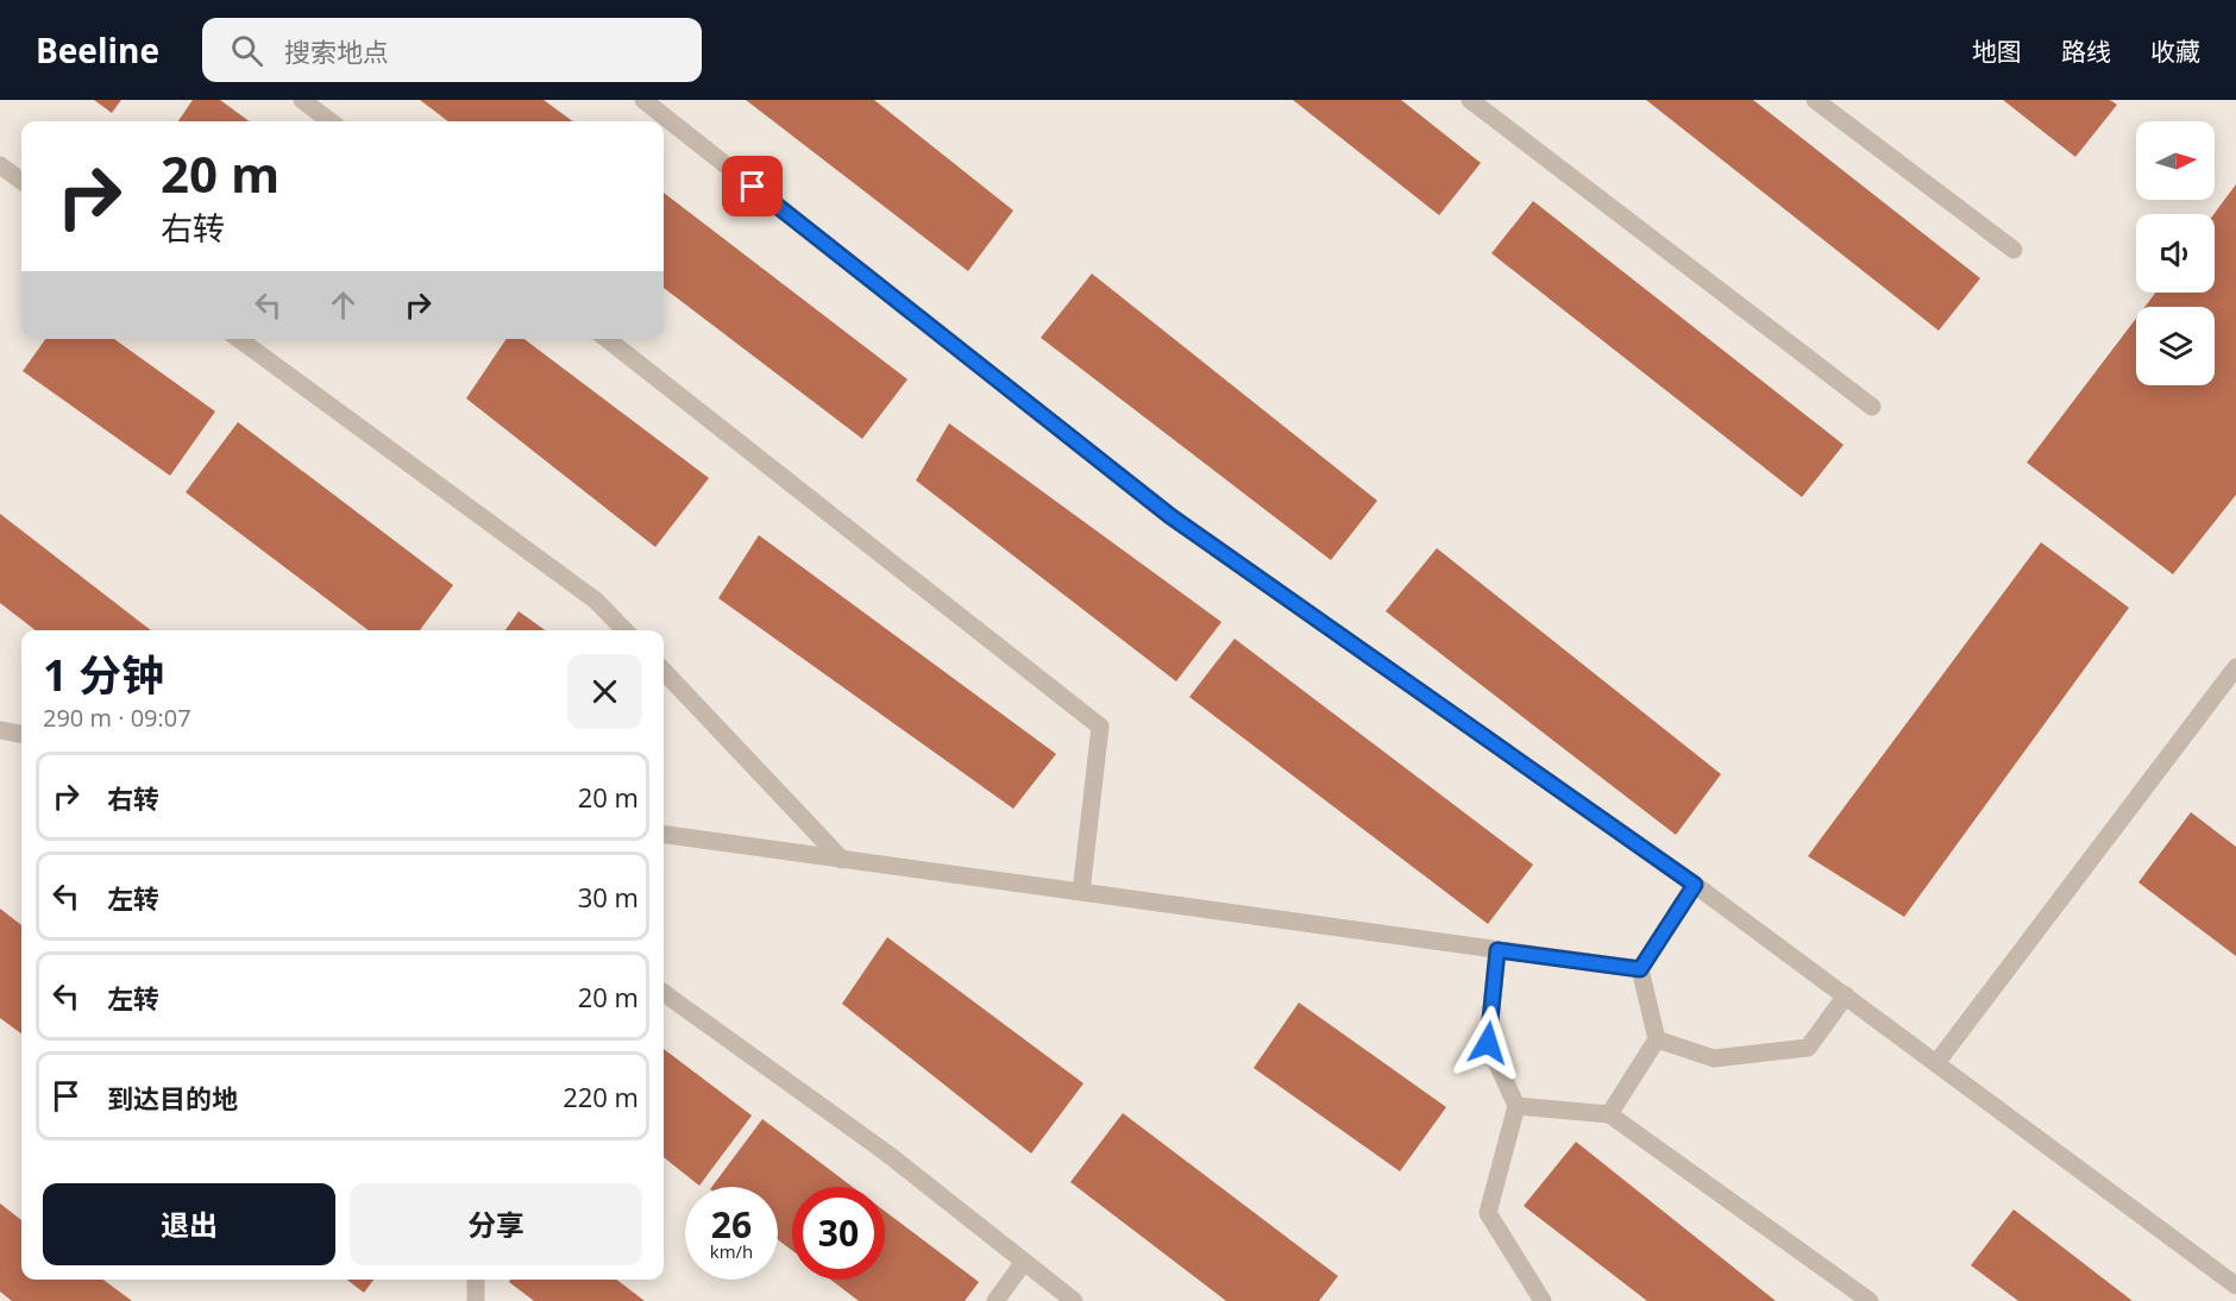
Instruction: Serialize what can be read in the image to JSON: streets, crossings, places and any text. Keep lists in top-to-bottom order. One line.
{"north":"right","page":{"header":"Beeline","search":"搜索地点","nav":["地图","路线","收藏"],"turn":["20 m","右转"],"heading":["1 分钟","290 m · 09:07"],"list":[{"name":"右转","value":"20 m"},{"name":"左转","value":"30 m"},{"name":"左转","value":"20 m"},{"name":"到达目的地","value":"220 m"}],"buttons":["退出","分享"],"speed":"26 km/h","limit":"30"}}
